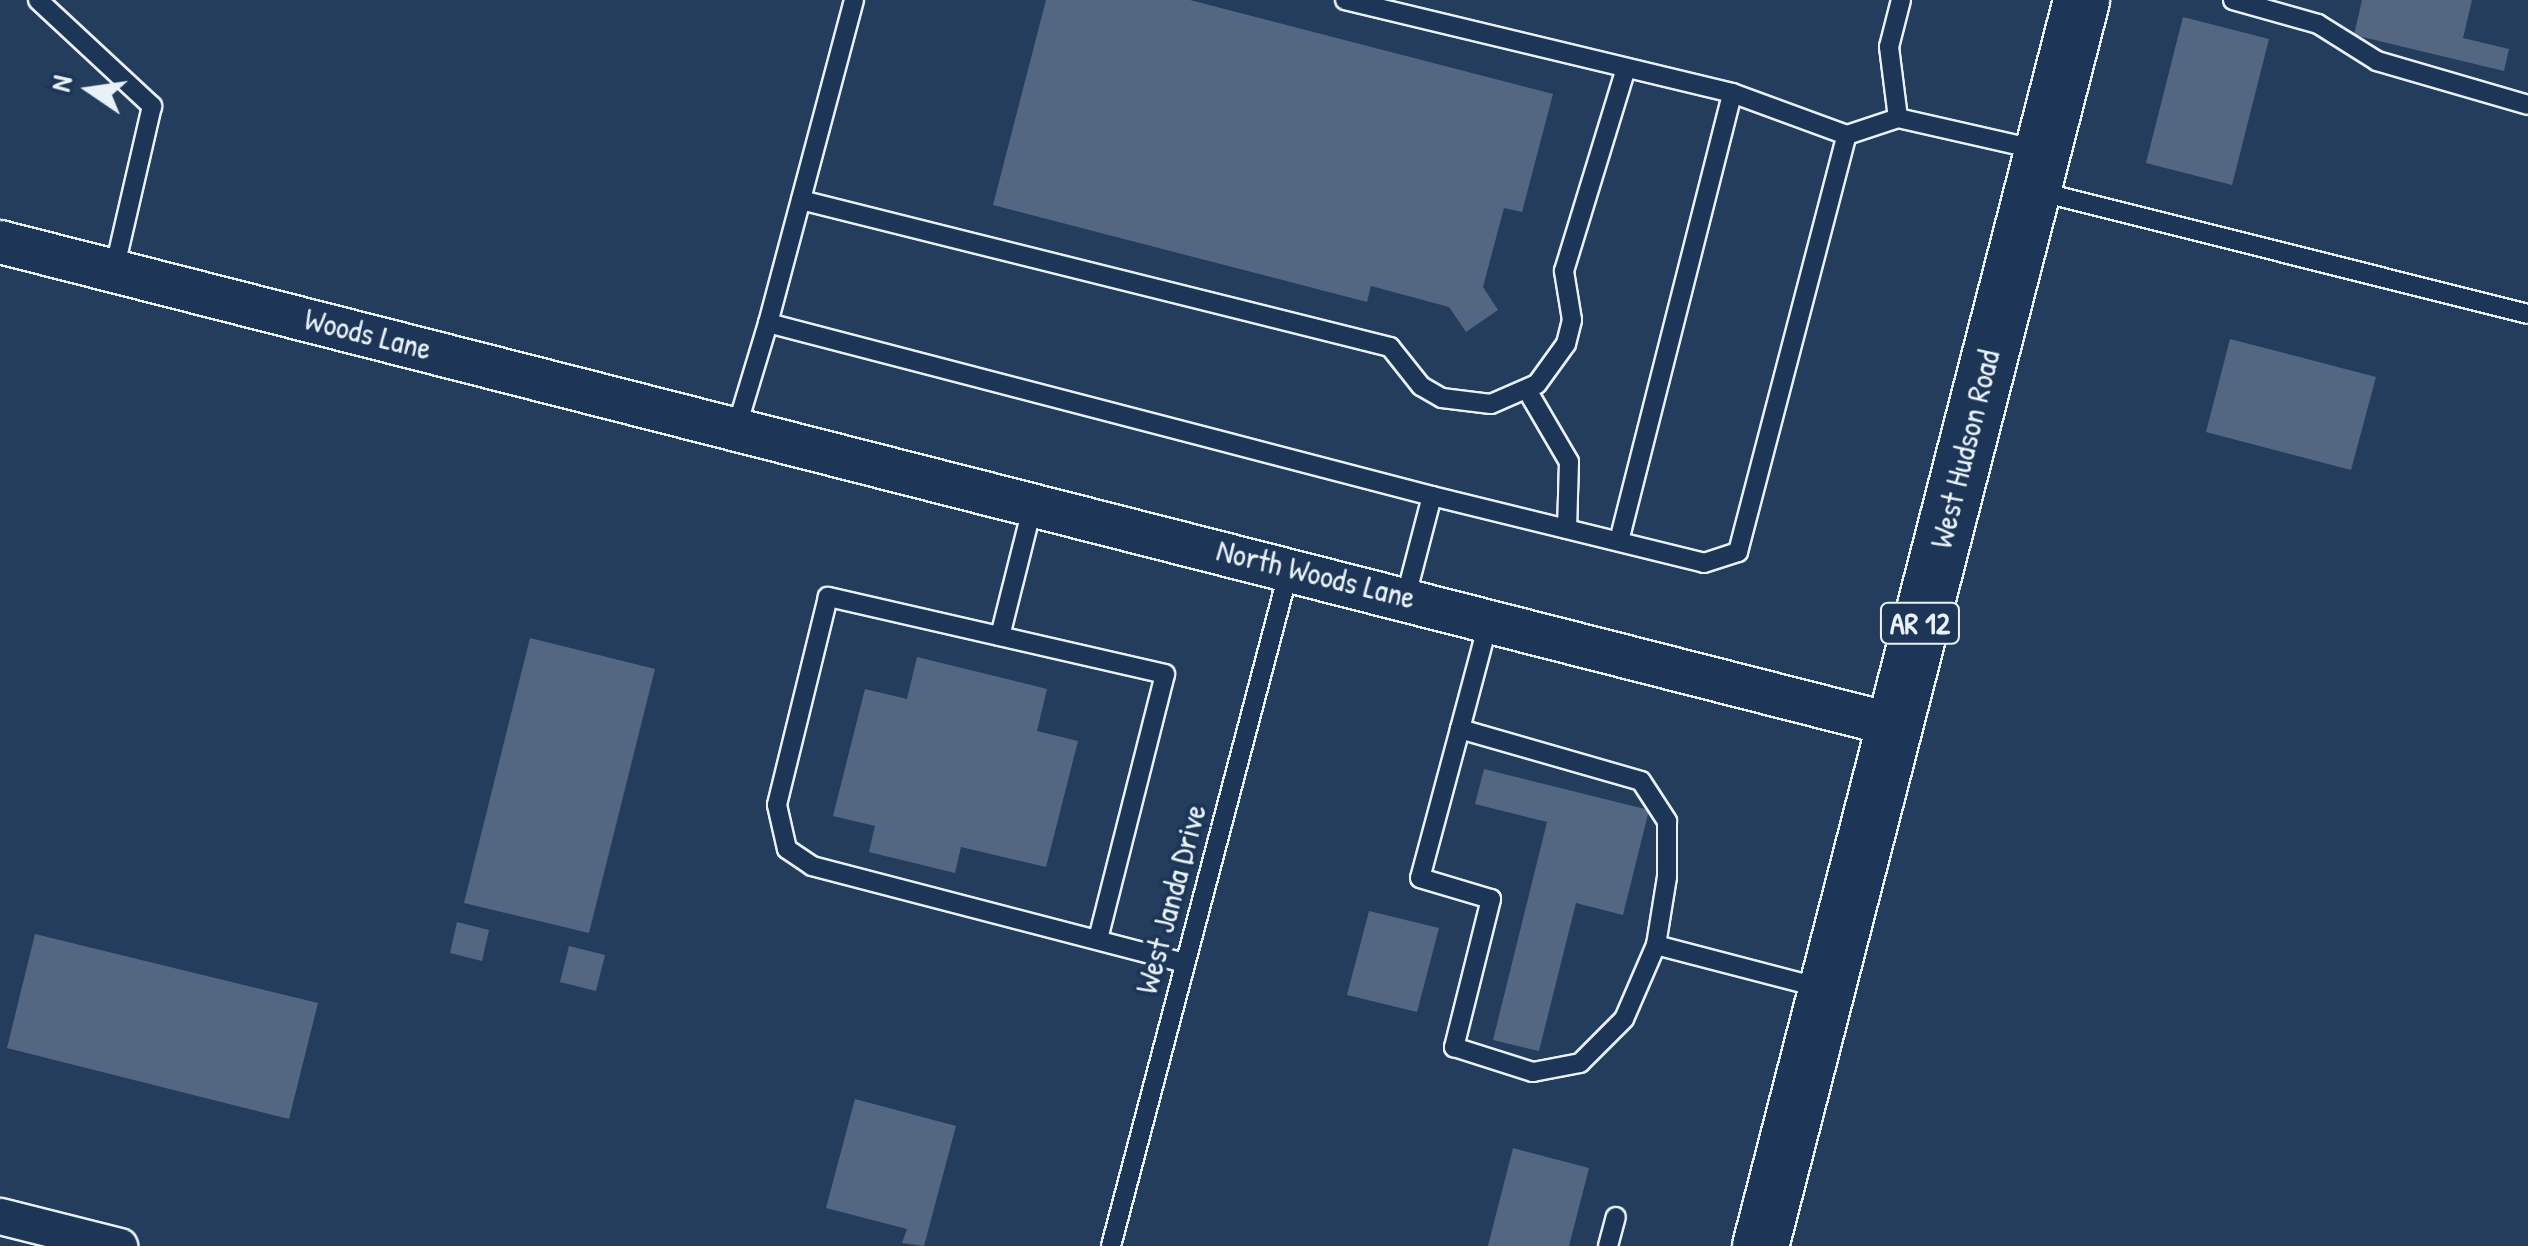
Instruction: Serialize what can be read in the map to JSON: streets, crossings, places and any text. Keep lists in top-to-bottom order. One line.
{"streets":{"highway":["West Hudson Road","AR 12"],"street":["Woods Lane","North Woods Lane"],"lane":["West Janda Drive"]},"crossings":[["Woods Lane","North Woods Lane"],["West Hudson Road","North Woods Lane"],["North Woods Lane","West Janda Drive"]],"north":"left"}
